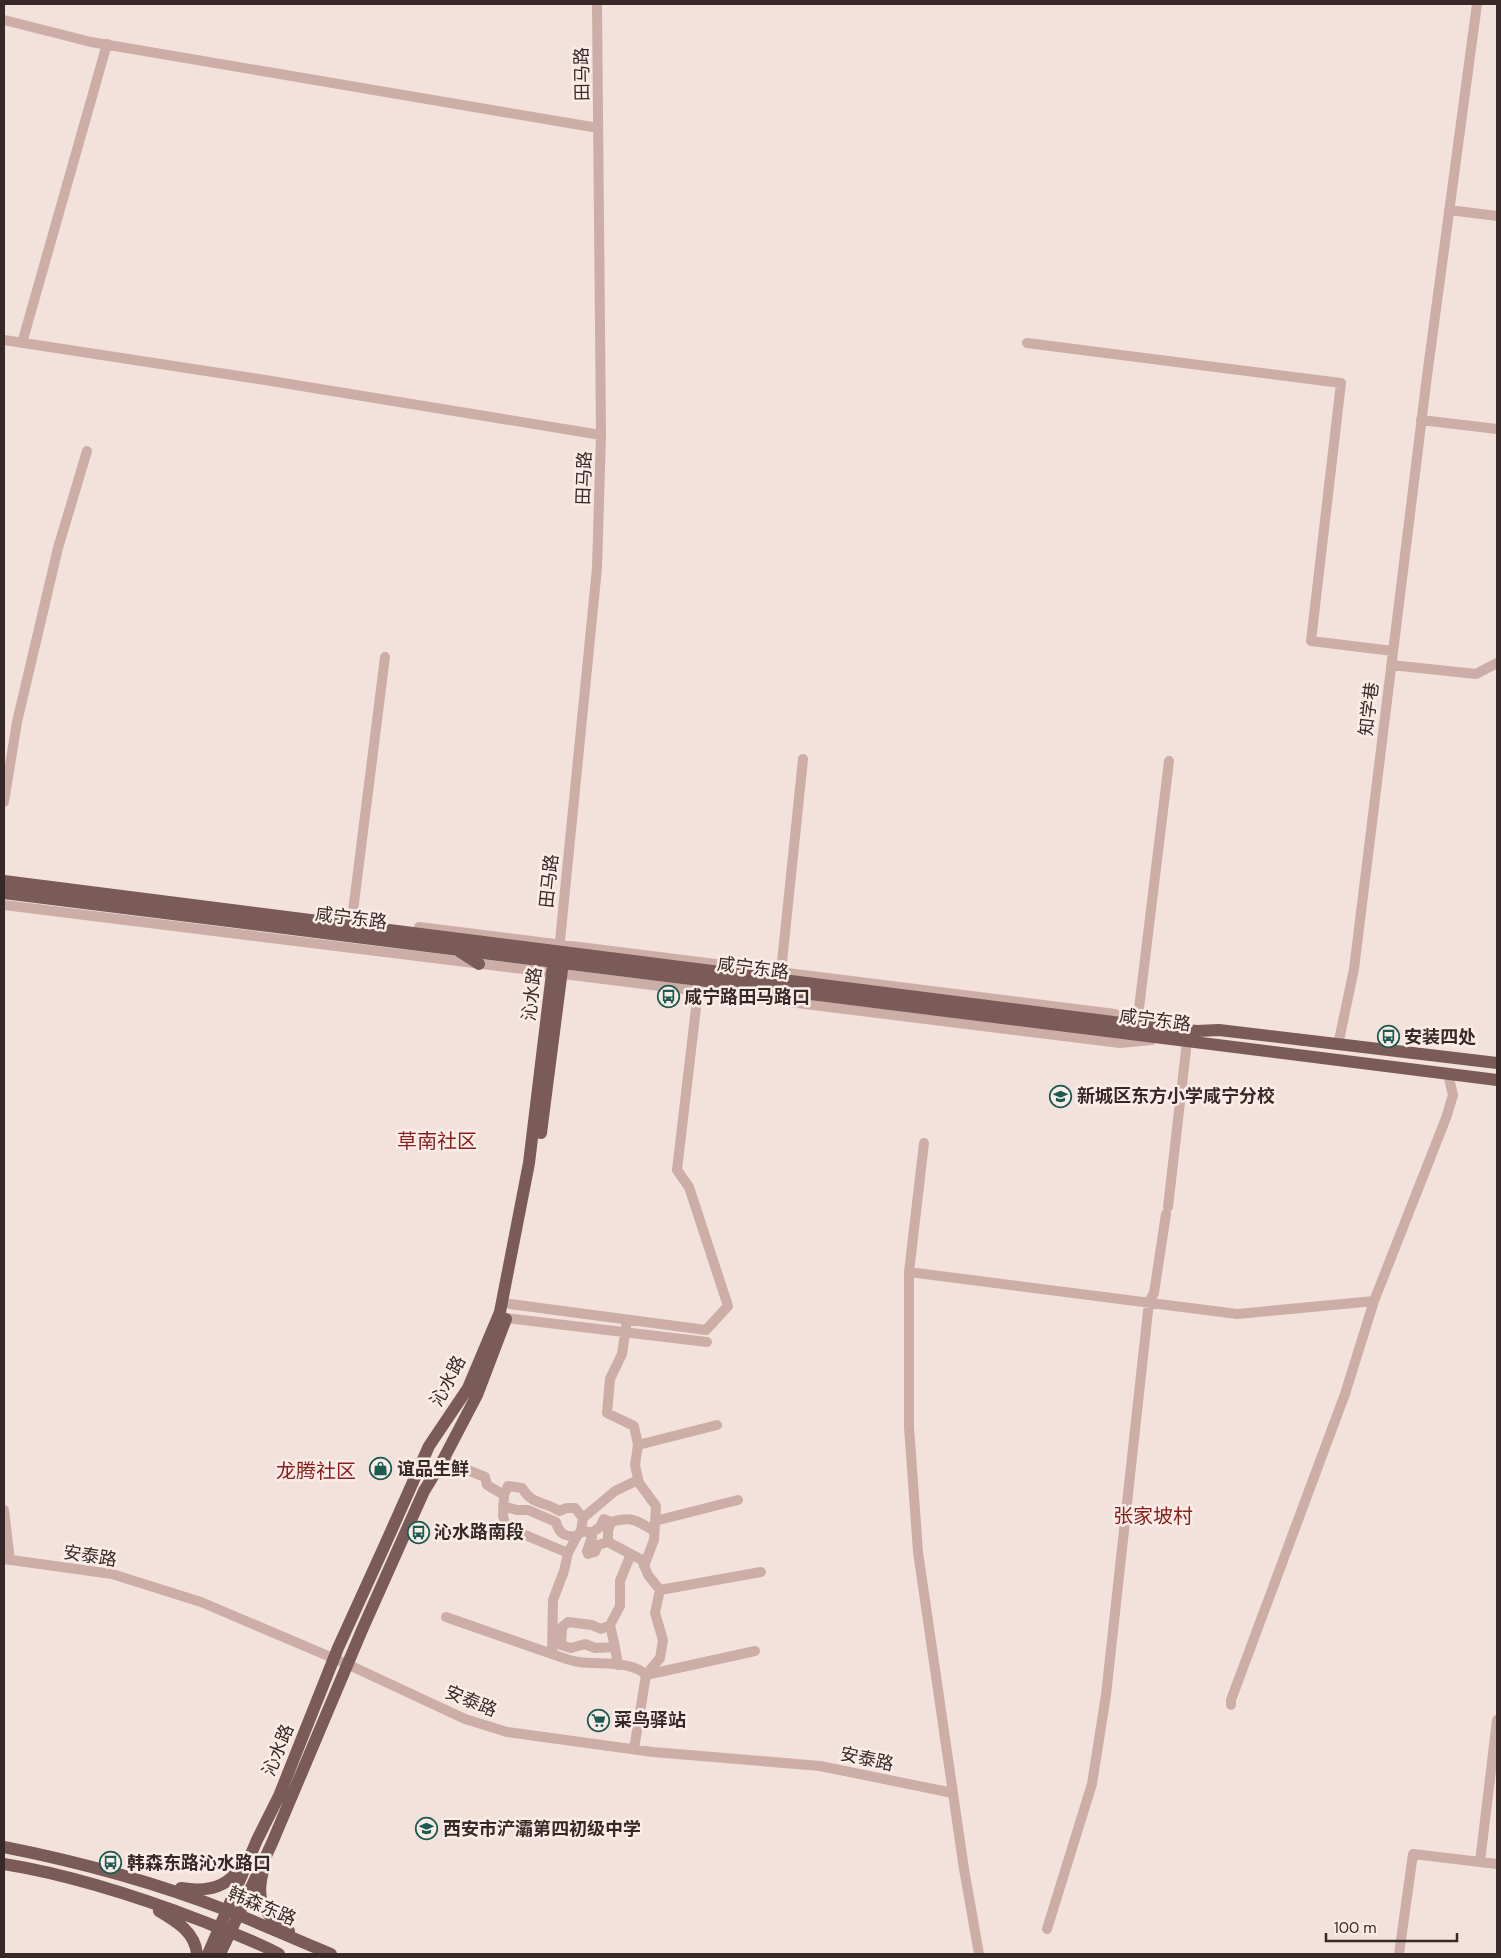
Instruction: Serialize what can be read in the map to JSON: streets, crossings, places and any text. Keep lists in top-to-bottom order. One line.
{"streets":{"main road":["咸宁东路","沁水路","韩森东路"],"street":["田马路","知学巷","安泰路"]},"crossings":[["田马路","咸宁东路"],["田马路","沁水路"],["知学巷","咸宁东路"],["咸宁东路","沁水路"],["沁水路","安泰路"],["沁水路","韩森东路"]],"districts":["草南社区","龙腾社区","张家坡村"],"places":{"bus stop":["咸宁路田马路口","安装四处","沁水路南段","韩森东路沁水路口"],"school or university":["新城区东方小学咸宁分校","西安市浐灞第四初级中学"],"shop":["谊品生鲜"],"supermarket":["菜鸟驿站"]},"scale_bar":"100 m"}
